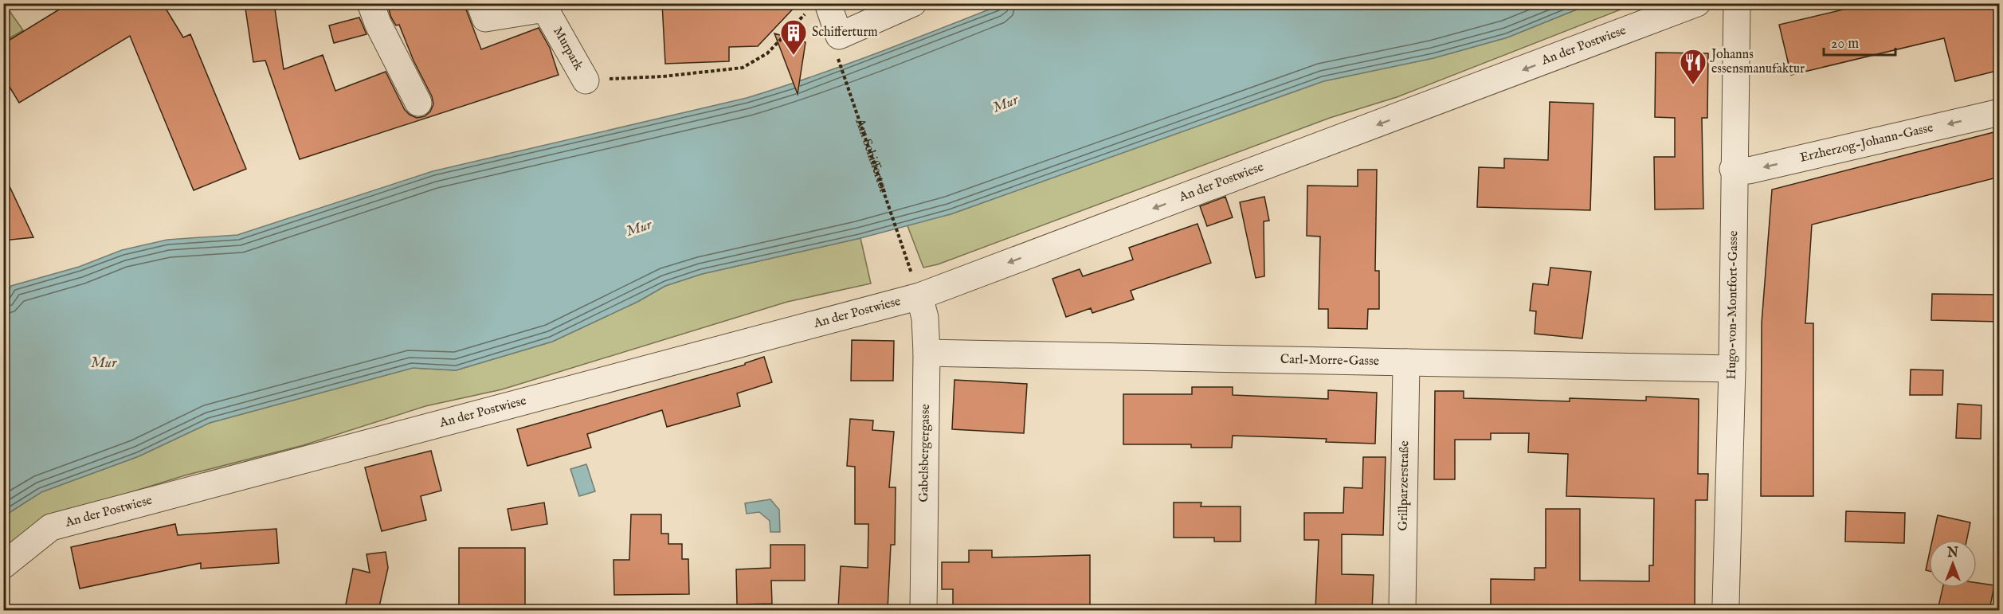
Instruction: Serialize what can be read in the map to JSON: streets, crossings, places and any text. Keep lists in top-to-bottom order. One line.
{"streets":{"street":["An der Postwiese","Murpark","Erzherzog-Johann-Gasse","Hugo-von-Montfort-Gasse","Carl-Morre-Gasse","Gabelsbergergasse","Grillparzerstraße"],"path":["Am Schiffertor"]},"crossings":[["An der Postwiese","Gabelsbergergasse"],["Erzherzog-Johann-Gasse","Hugo-von-Montfort-Gasse"],["Hugo-von-Montfort-Gasse","Carl-Morre-Gasse"],["Carl-Morre-Gasse","Gabelsbergergasse"],["Carl-Morre-Gasse","Grillparzerstraße"]],"one_way":["An der Postwiese","Erzherzog-Johann-Gasse"],"water":["Mur"],"places":{"building":["Schifferturm"],"restaurant":["Johanns essensmanufaktur"]},"scale_bar":"20 m","north":"top"}
